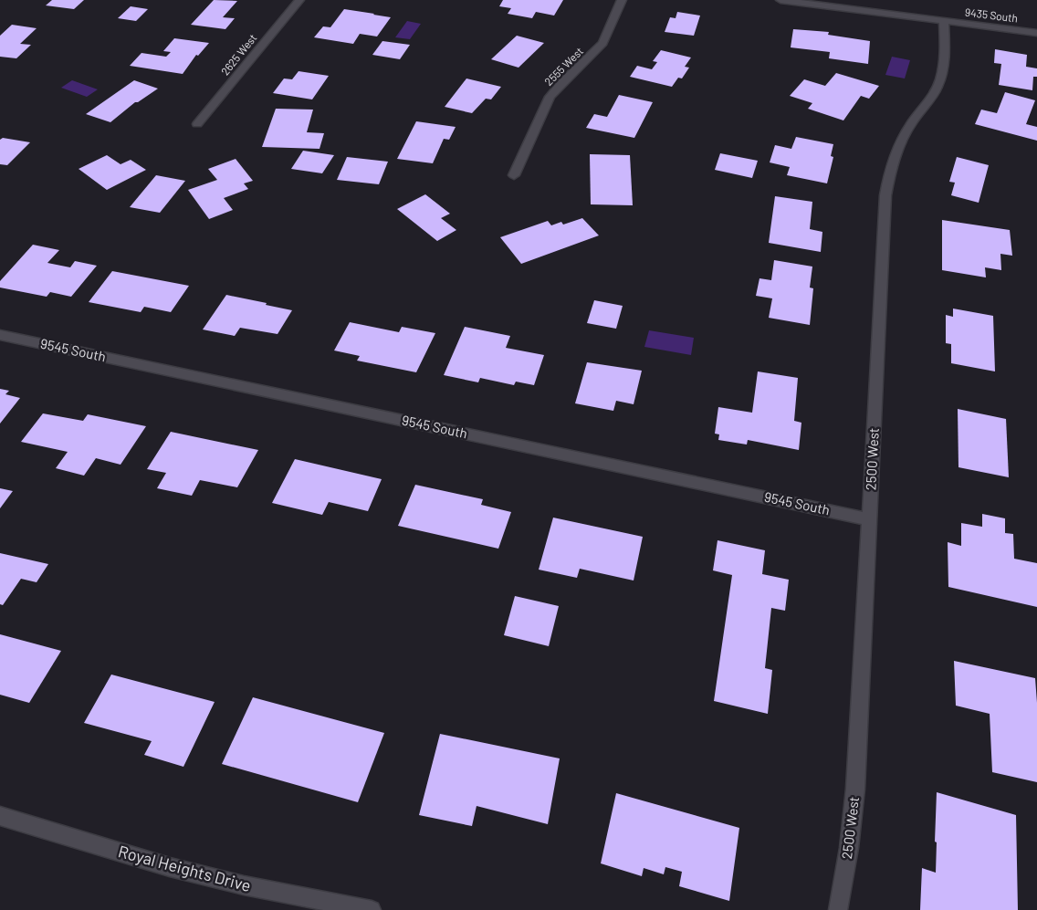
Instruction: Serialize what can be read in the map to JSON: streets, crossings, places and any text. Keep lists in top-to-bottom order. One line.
{"streets":{"street":["9435 South","2625 West","2555 West","9545 South","2500 West","Royal Heights Drive"]},"crossings":[["9435 South","2500 West"],["9545 South","2500 West"]]}
